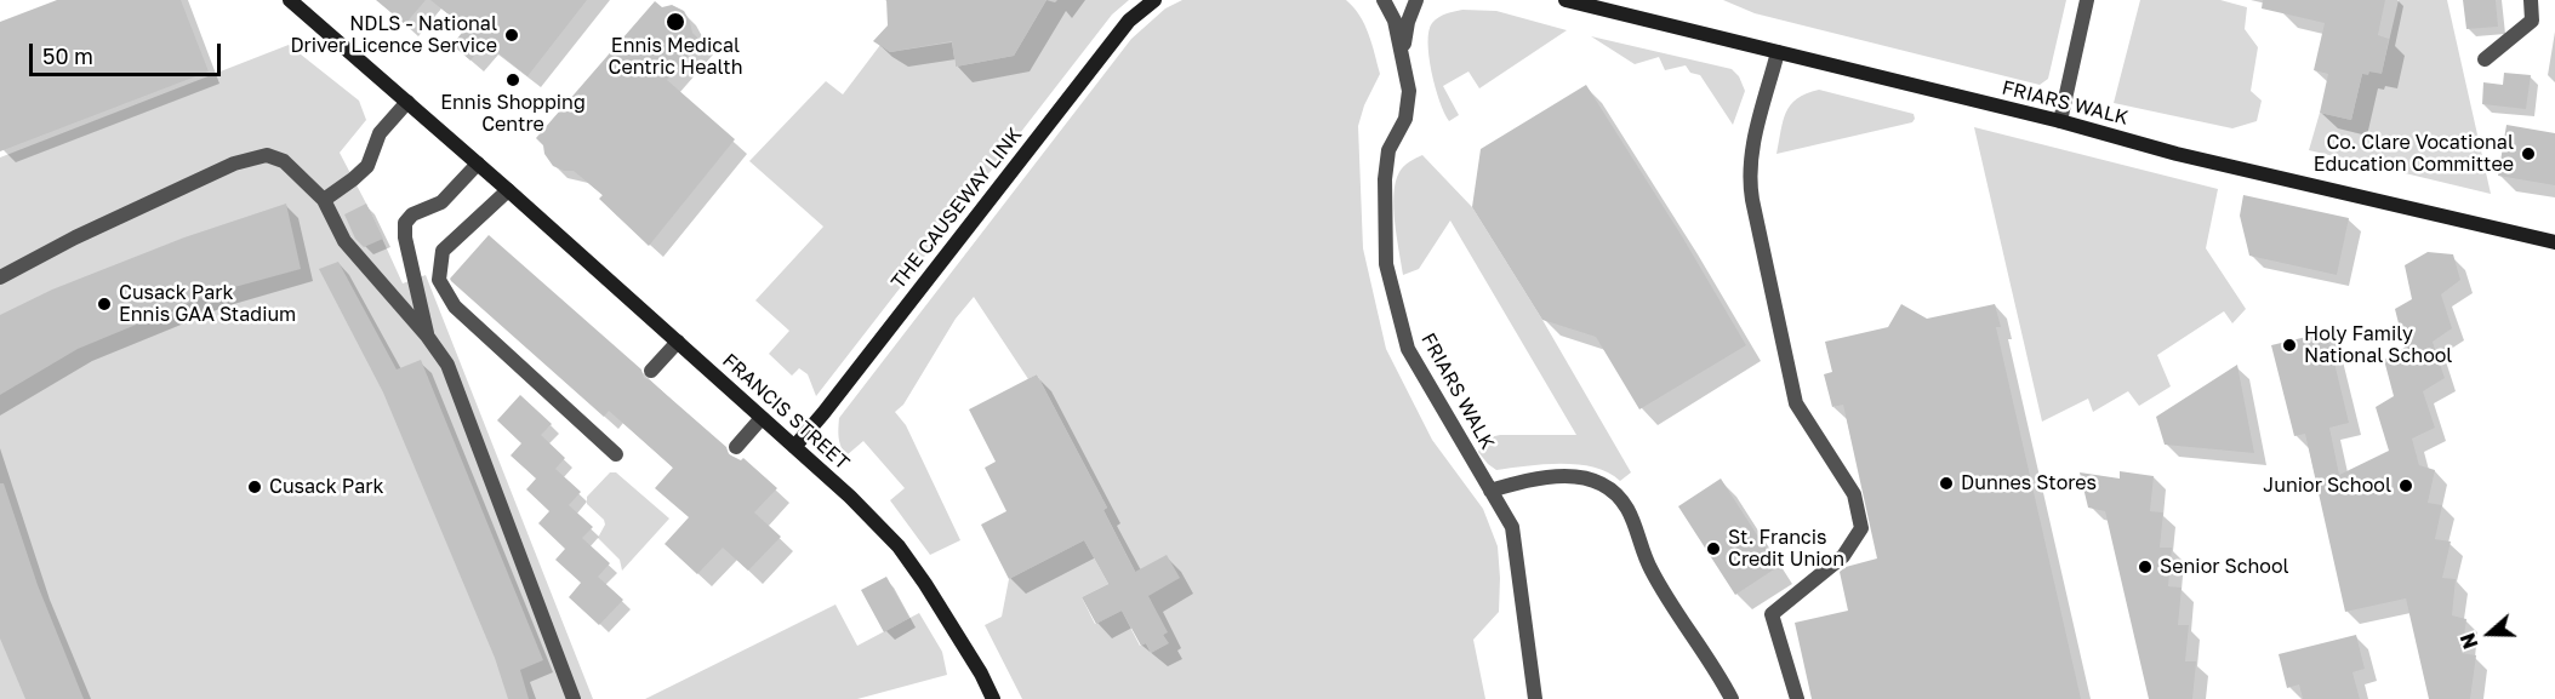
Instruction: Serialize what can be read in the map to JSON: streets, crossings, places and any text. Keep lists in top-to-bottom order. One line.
{"streets":{"street":["FRIARS WALK","THE CAUSEWAY LINK","FRANCIS STREET"]},"crossings":[["THE CAUSEWAY LINK","FRANCIS STREET"]],"places":["Ennis Medical Centric Health","NDLS - National Driver Licence Service","Ennis Shopping Centre","Co. Clare Vocational Education Committee","Cusack Park Ennis GAA Stadium","Holy Family National School","Dunnes Stores","Junior School","Cusack Park","St. Francis Credit Union","Senior School"],"scale_bar":"50 m","north":"left"}
